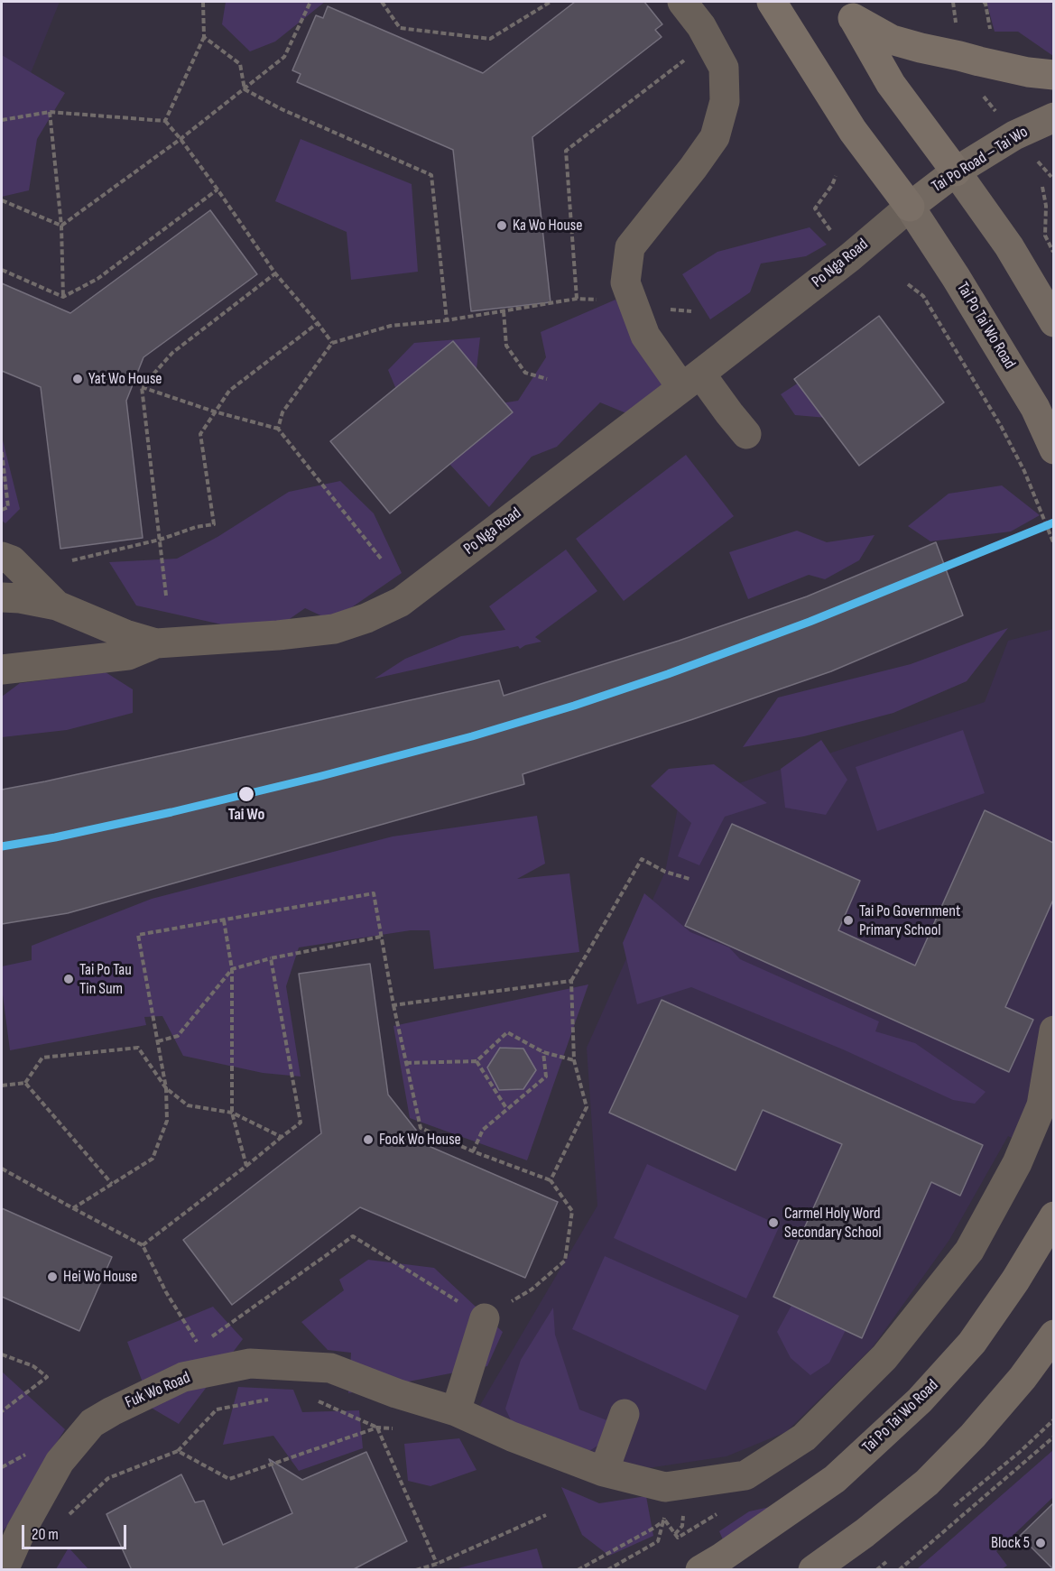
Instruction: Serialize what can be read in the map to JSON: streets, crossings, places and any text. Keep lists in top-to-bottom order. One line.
{"streets":{"main road":["Tai Po Road – Tai Wo","Tai Po Tai Wo Road"],"street":["Po Nga Road","Fuk Wo Road"]},"crossings":[["Tai Po Road – Tai Wo","Po Nga Road"],["Tai Po Road – Tai Wo","Tai Po Tai Wo Road"],["Po Nga Road","Tai Po Tai Wo Road"]],"places":["Ka Wo House","Yat Wo House","Tai Wo","Tai Po Government Primary School","Tai Po Tau Tin Sum","Fook Wo House","Carmel Holy Word Secondary School","Hei Wo House","Block 5"],"scale_bar":"20 m"}
